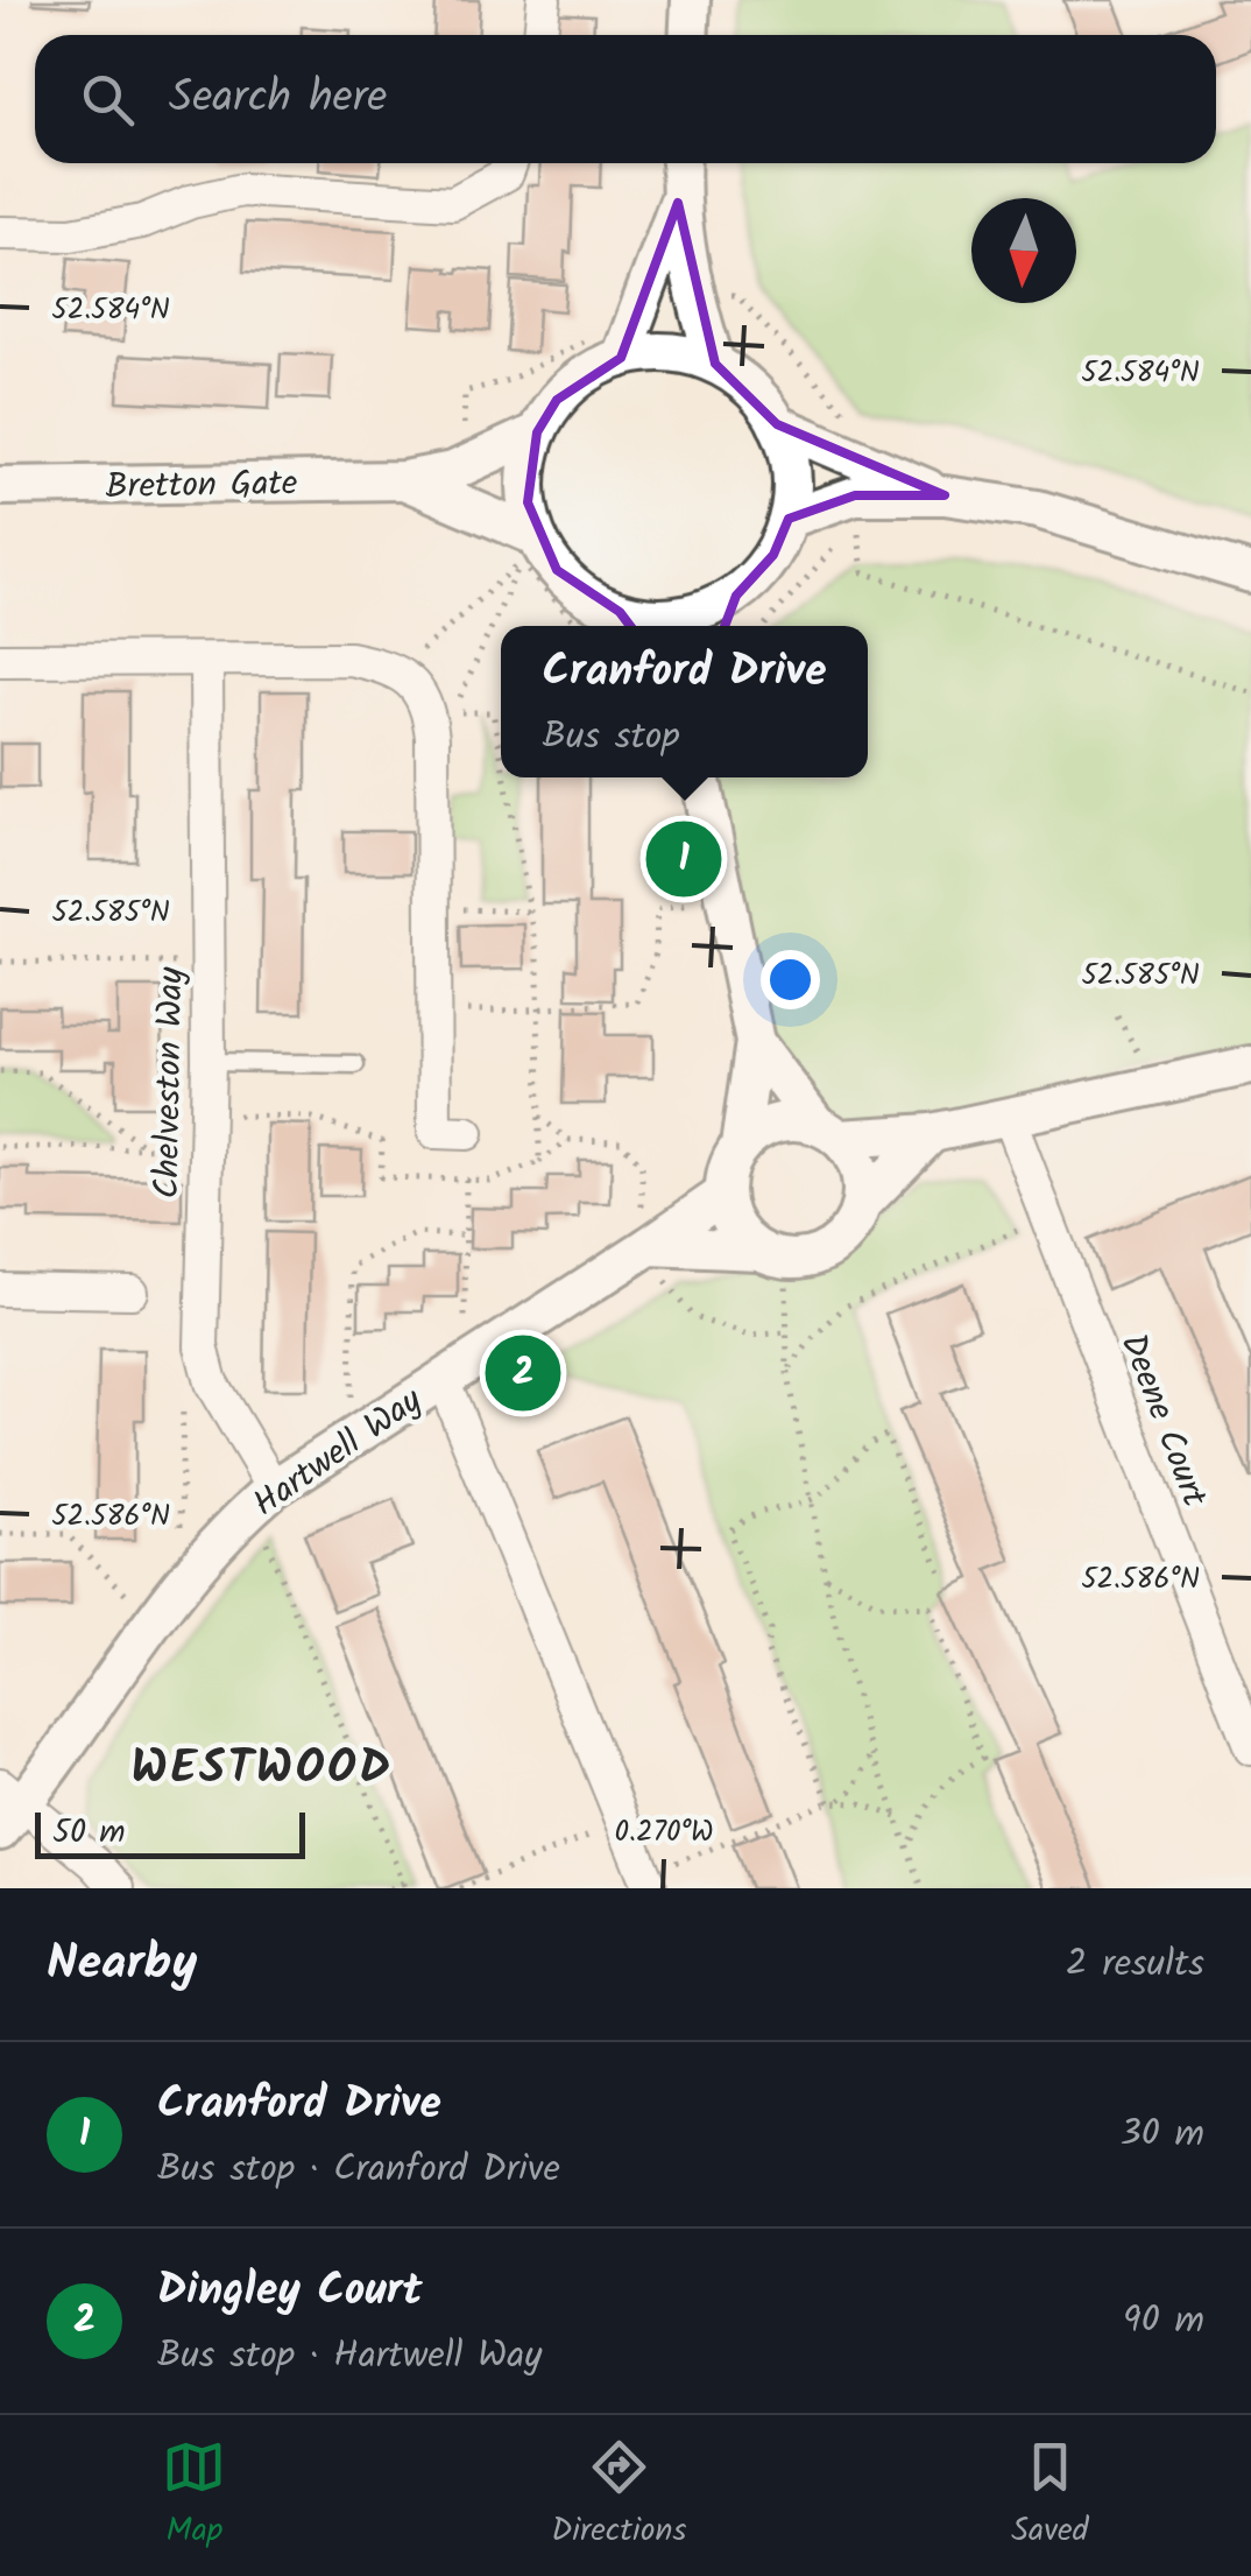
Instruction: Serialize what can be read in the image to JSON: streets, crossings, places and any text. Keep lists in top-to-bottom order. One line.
{"streets":{"street":["Bretton Gate","Chelveston Way","Deene Court","Hartwell Way"]},"crossings":[["Chelveston Way","Hartwell Way"]],"districts":["WESTWOOD"],"scale_bar":"50 m","north":"bottom","page":{"search":"Search here","popup":["Cranford Drive","Bus stop"],"pins":["1","2"],"scale":"50 m","heading":["Nearby","2 results"],"list":[{"mark":"1","name":"Cranford Drive","note":"Bus stop · Cranford Drive","value":"30 m"},{"mark":"2","name":"Dingley Court","note":"Bus stop · Hartwell Way","value":"90 m"}],"nav":["Map","Directions","Saved"]},"coordinates":["52.584°N","52.585°N","52.586°N","0.270°W"]}
